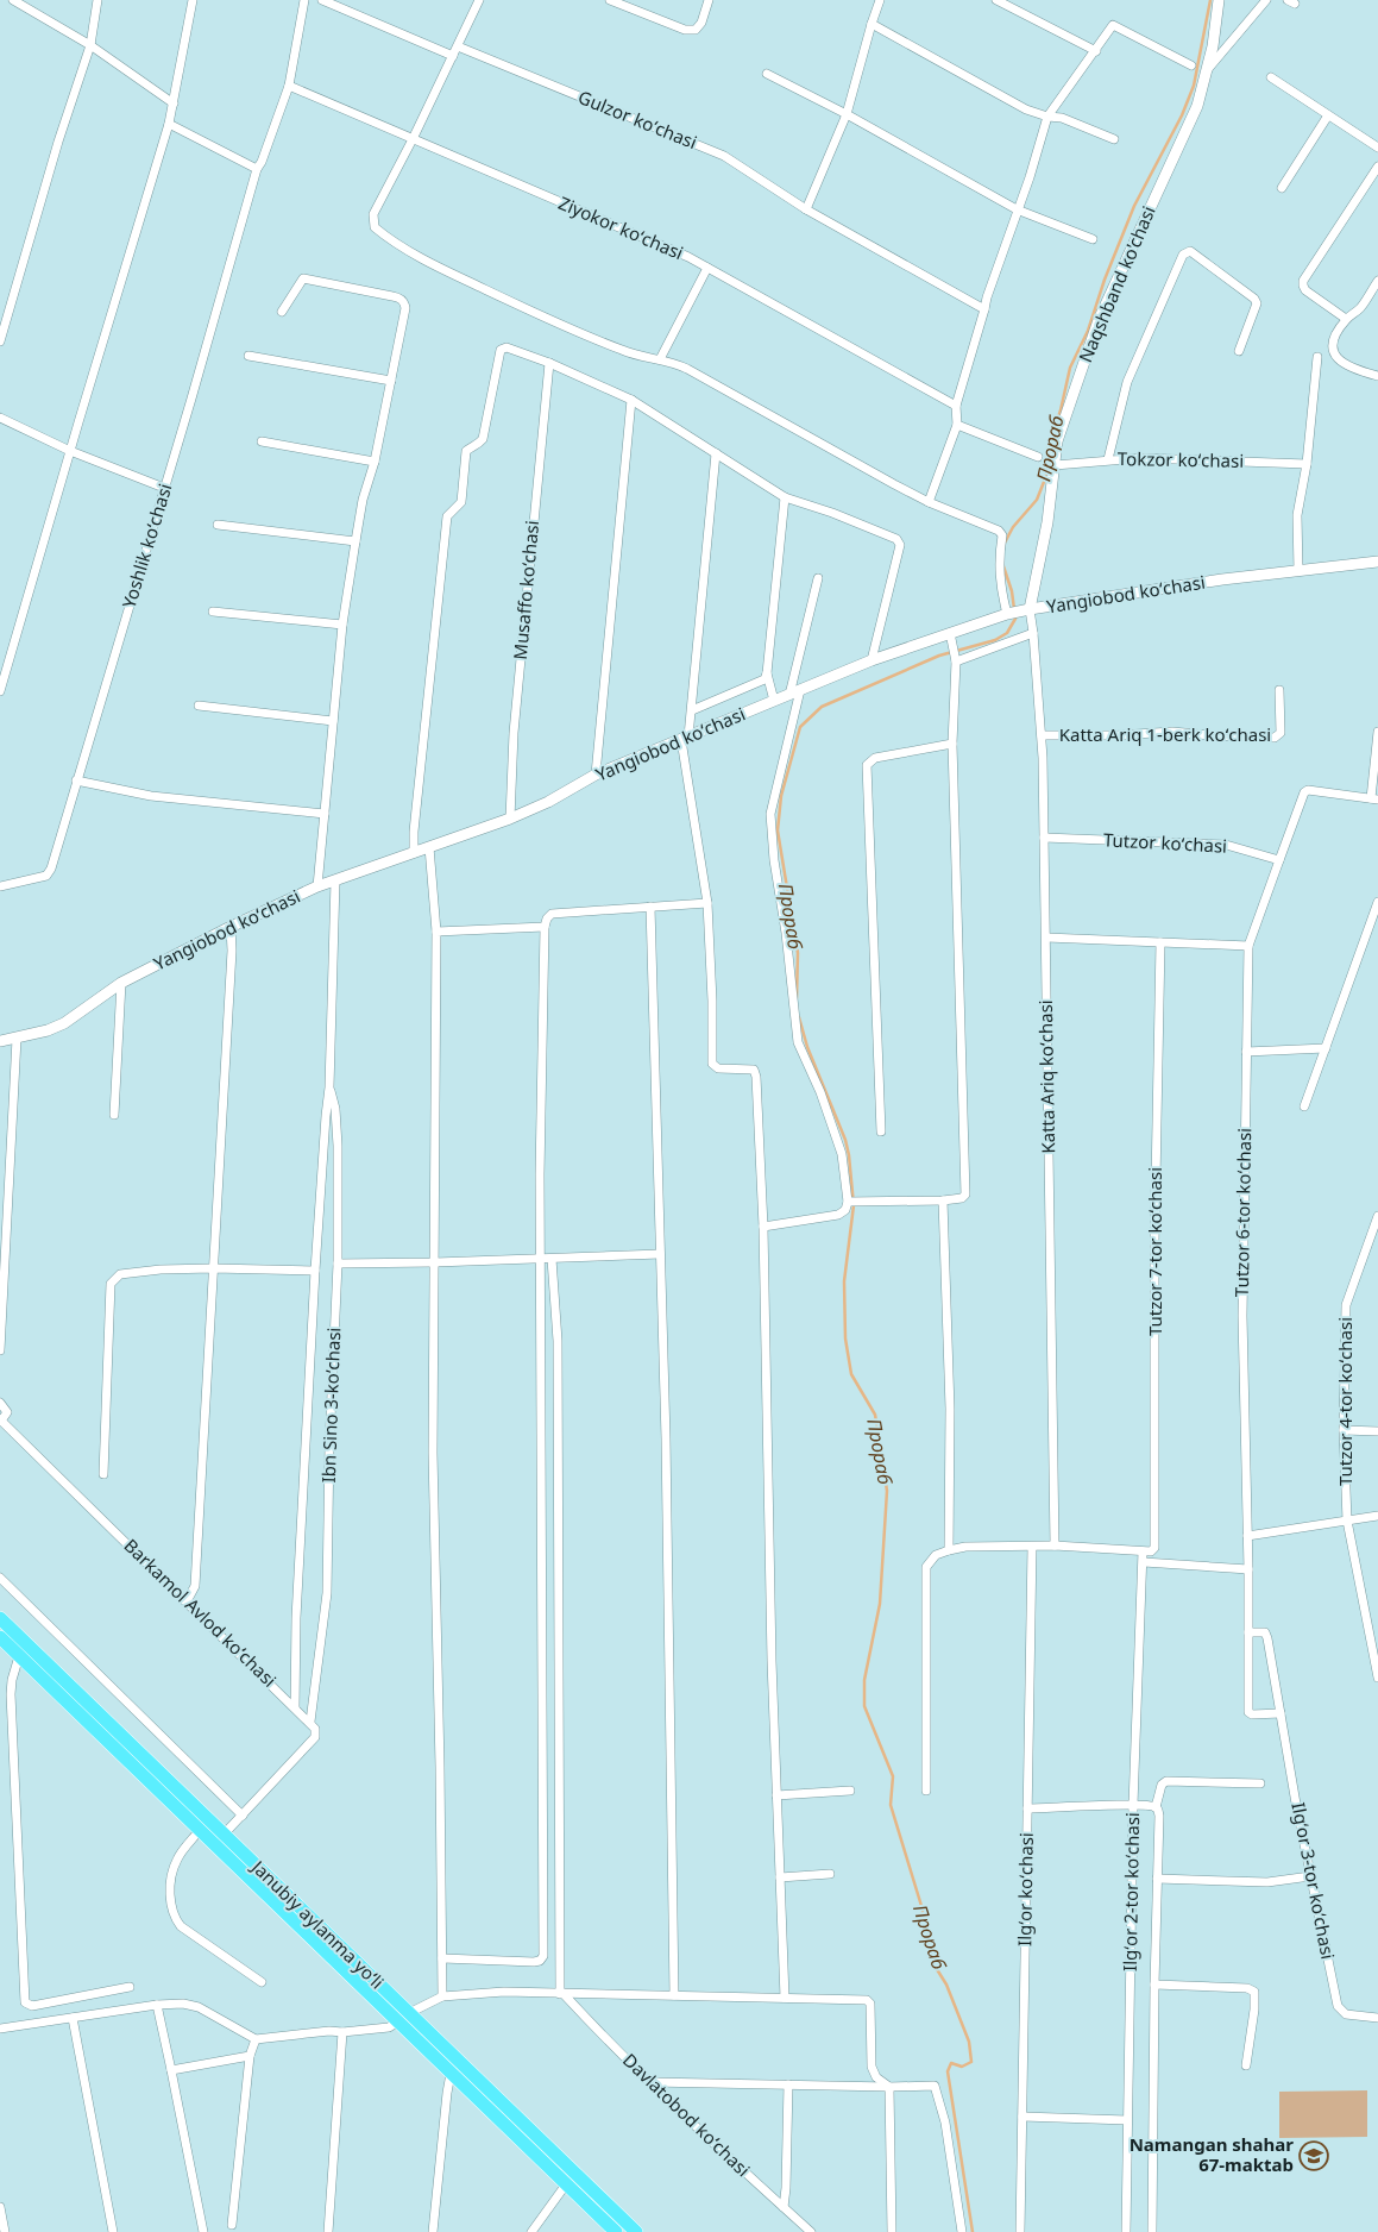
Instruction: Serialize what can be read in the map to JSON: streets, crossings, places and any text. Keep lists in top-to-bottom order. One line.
{"streets":{"highway":["Janubiy aylanma yoʻli"],"street":["Gulzor koʻchasi","Ziyokor koʻchasi","Naqshband ko'chasi","Tokzor koʻchasi","Yoshlik koʻchasi","Musaffo koʻchasi","Yangiobod koʻchasi","Katta Ariq 1-berk koʻchasi","Tutzor koʻchasi","Katta Ariq koʻchasi","Tutzor 6-tor koʻchasi","Tutzor 7-tor koʻchasi","Tutzor 4-tor koʻchasi","Ibn Sino 3-koʼchasi","Barkamol Avlod koʻchasi","Ilgʻor 3-tor koʻchasi","Ilgʻor koʻchasi","Ilgʻor 2-tor koʻchasi","Davlatobod koʻchasi"]},"crossings":[["Ziyokor koʻchasi","Yoshlik koʻchasi"],["Naqshband ko'chasi","Tokzor koʻchasi"],["Naqshband ko'chasi","Yangiobod koʻchasi"],["Naqshband ko'chasi","Katta Ariq koʻchasi"],["Musaffo koʻchasi","Yangiobod koʻchasi"],["Yangiobod koʻchasi","Katta Ariq koʻchasi"],["Yangiobod koʻchasi","Ibn Sino 3-koʼchasi"],["Katta Ariq 1-berk koʻchasi","Katta Ariq koʻchasi"],["Tutzor koʻchasi","Katta Ariq koʻchasi"],["Tutzor koʻchasi","Tutzor 6-tor koʻchasi"],["Tutzor 7-tor koʻchasi","Ilgʻor 2-tor koʻchasi"],["Ibn Sino 3-koʼchasi","Barkamol Avlod koʻchasi"]],"water":["Прораб"],"places":{"school or university":["Namangan shahar 67-maktab"]}}
